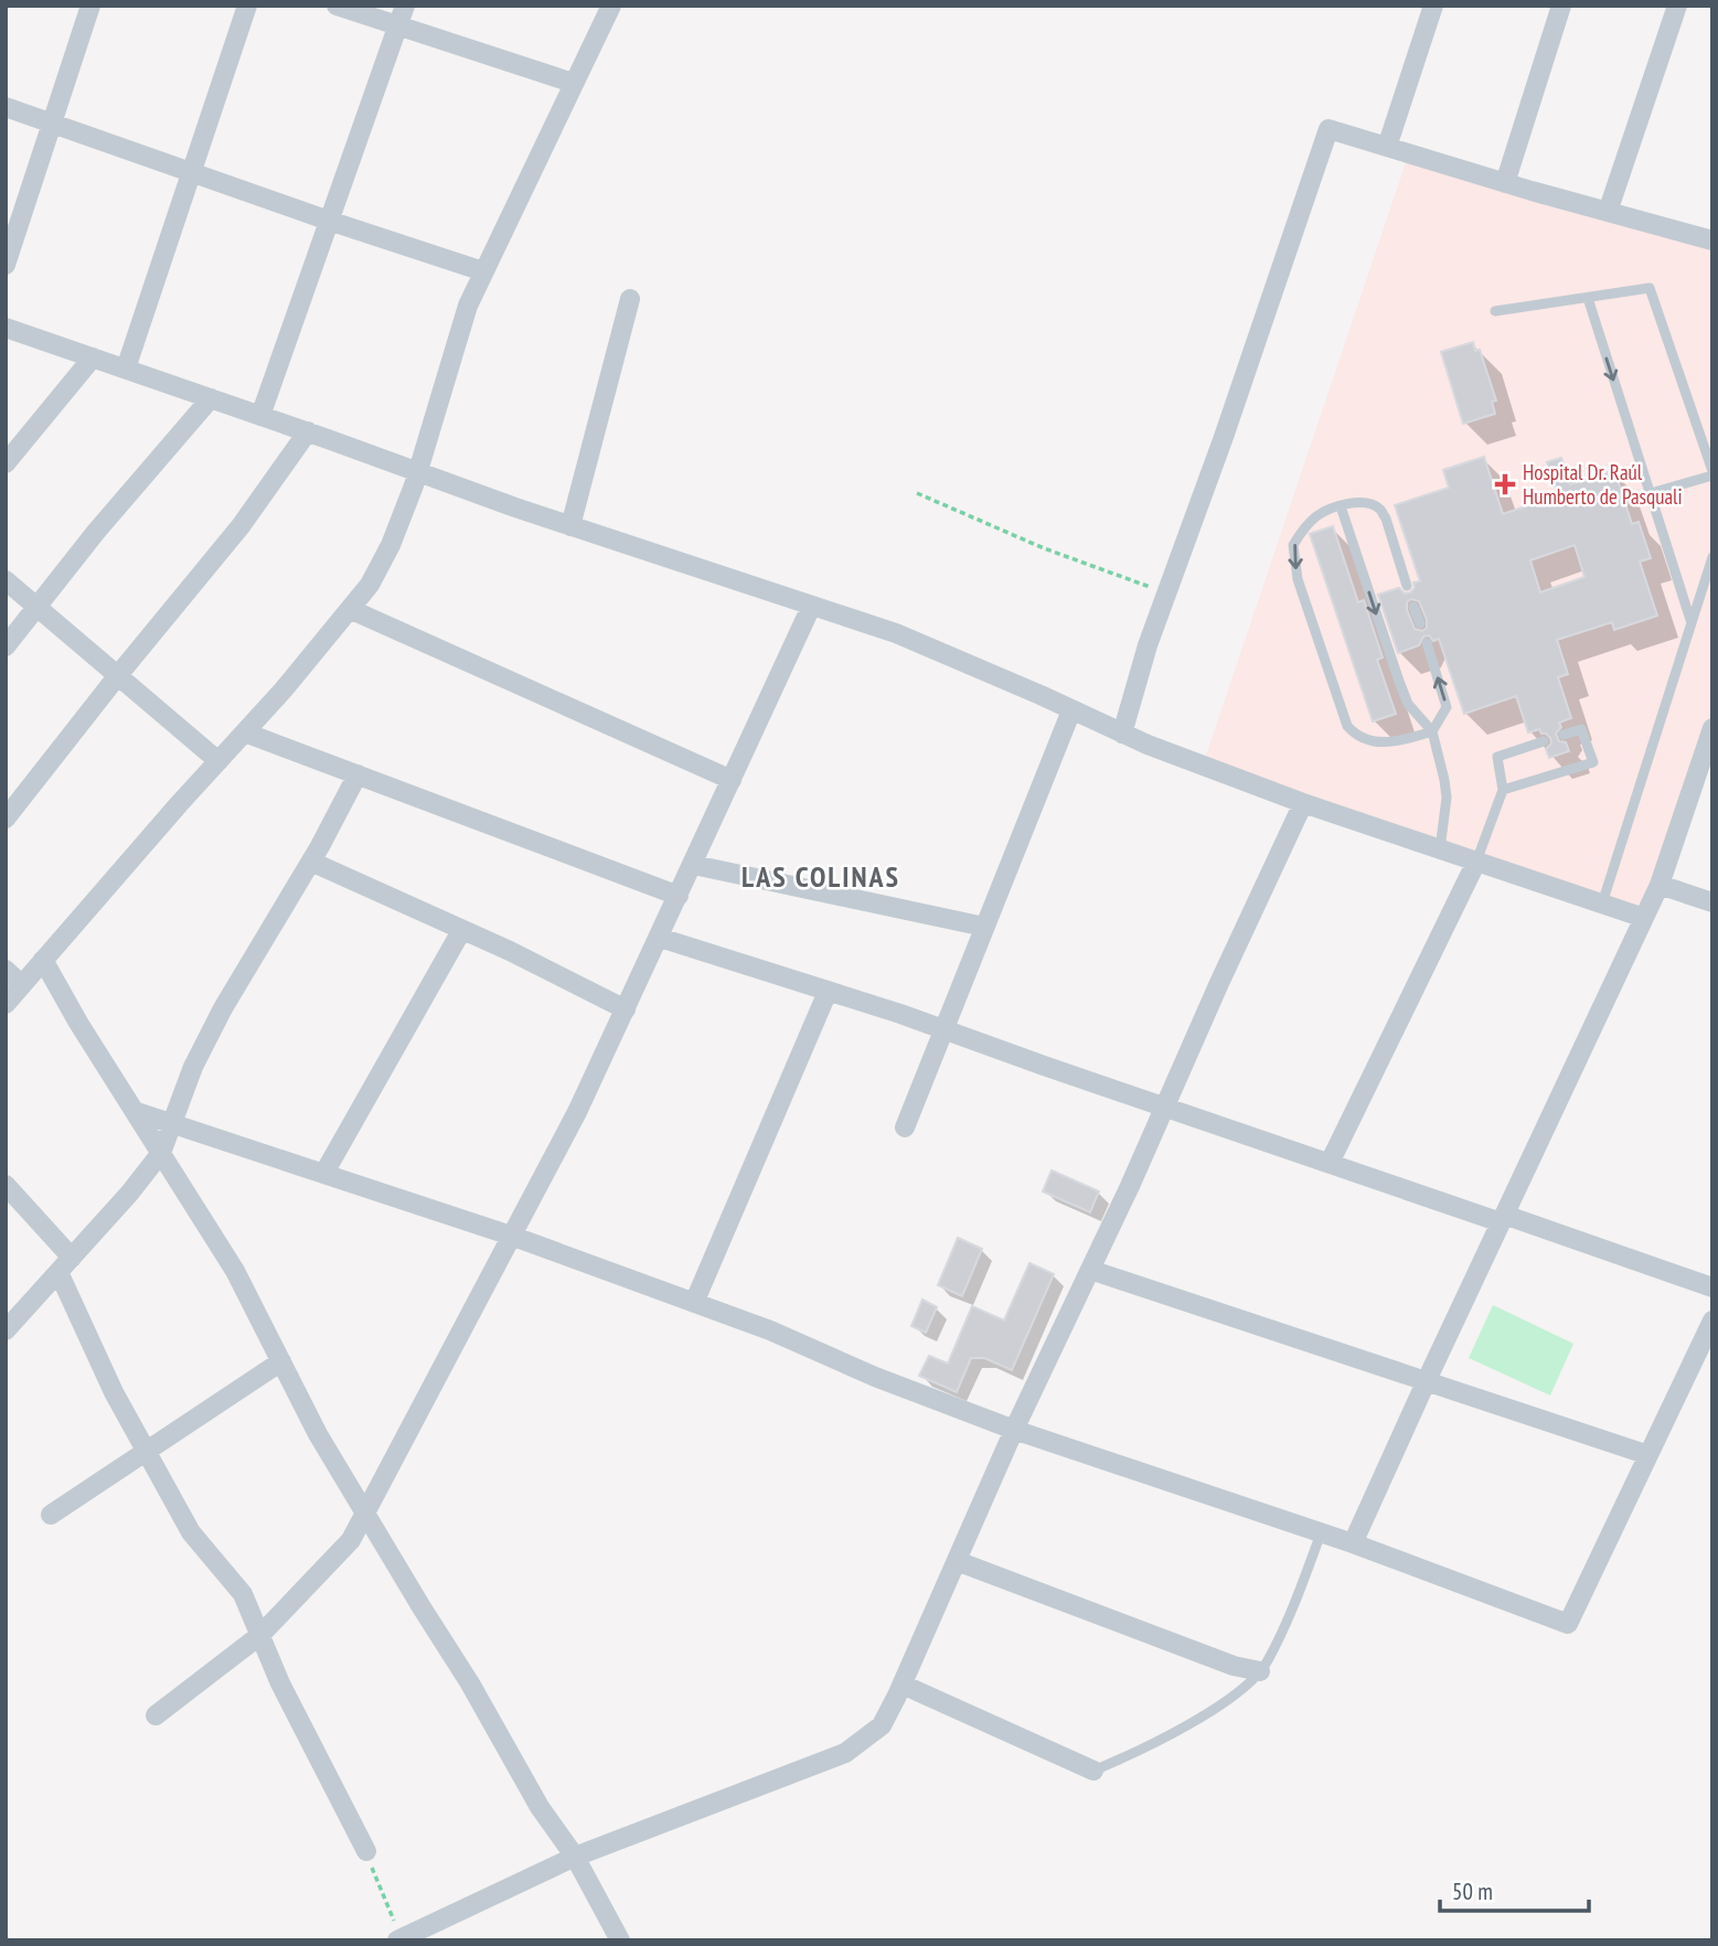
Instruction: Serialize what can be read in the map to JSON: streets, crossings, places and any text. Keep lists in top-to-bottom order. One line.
{"districts":["LAS COLINAS"],"places":{"health":["Hospital Dr. Raúl Humberto de Pasquali"]},"scale_bar":"50 m"}
